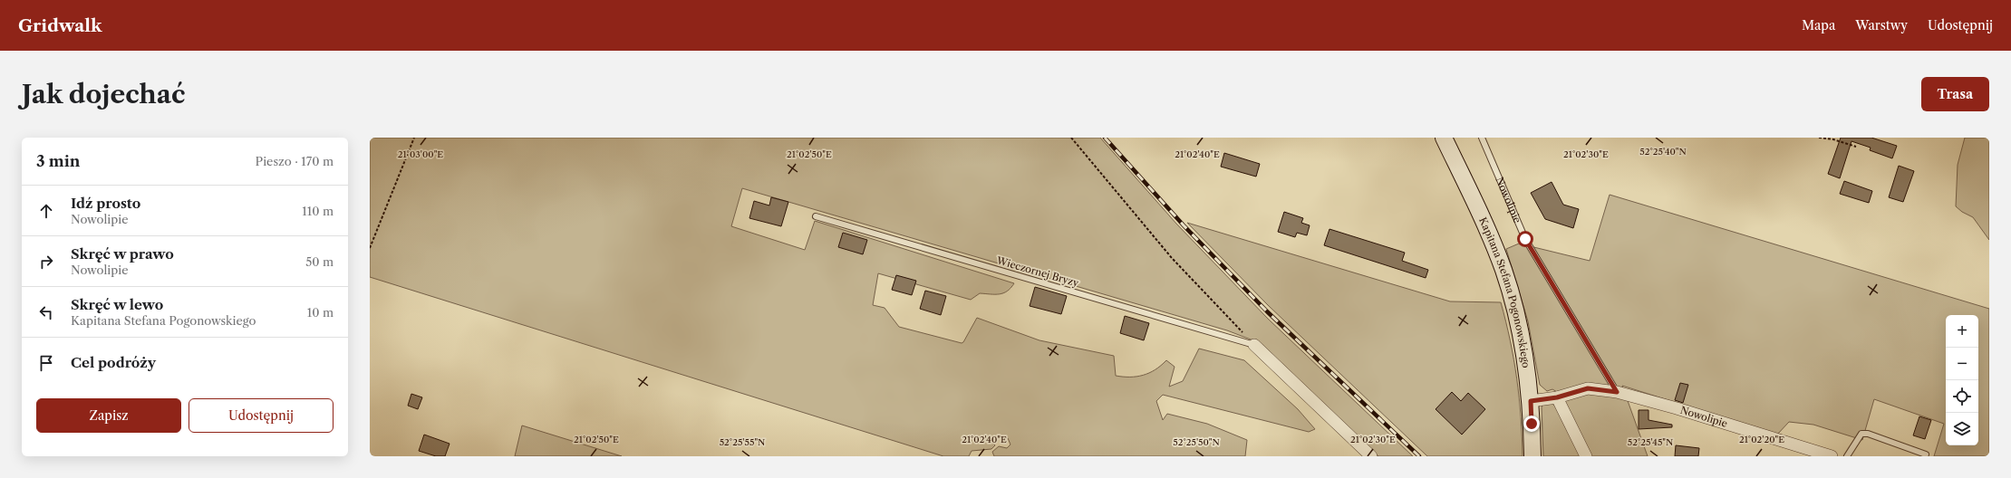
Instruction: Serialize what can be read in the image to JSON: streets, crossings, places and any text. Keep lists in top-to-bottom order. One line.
{"streets":{"main road":["Kapitana Stefana Pogonowskiego"],"street":["Nowolipie"],"lane":["Wieczornej Bryzy"]},"crossings":[["Nowolipie","Kapitana Stefana Pogonowskiego"]],"page":{"header":"Gridwalk","nav":["Mapa","Warstwy","Udostępnij"],"buttons":["Trasa",["Zapisz","Udostępnij"]],"title":"Jak dojechać","heading":["3 min","Pieszo · 170 m"],"list":[["Idź prosto","Nowolipie","110 m"],["Skręć w prawo","Nowolipie","50 m"],["Skręć w lewo","Kapitana Stefana Pogonowskiego","10 m"],"Cel podróży"],"map_buttons":["+","−"]},"coordinates":["52°25'40\"N","21°03'00\"E","21°02'50\"E","21°02'40\"E","21°02'30\"E","21°02'20\"E","52°25'55\"N","52°25'50\"N","52°25'45\"N"]}
